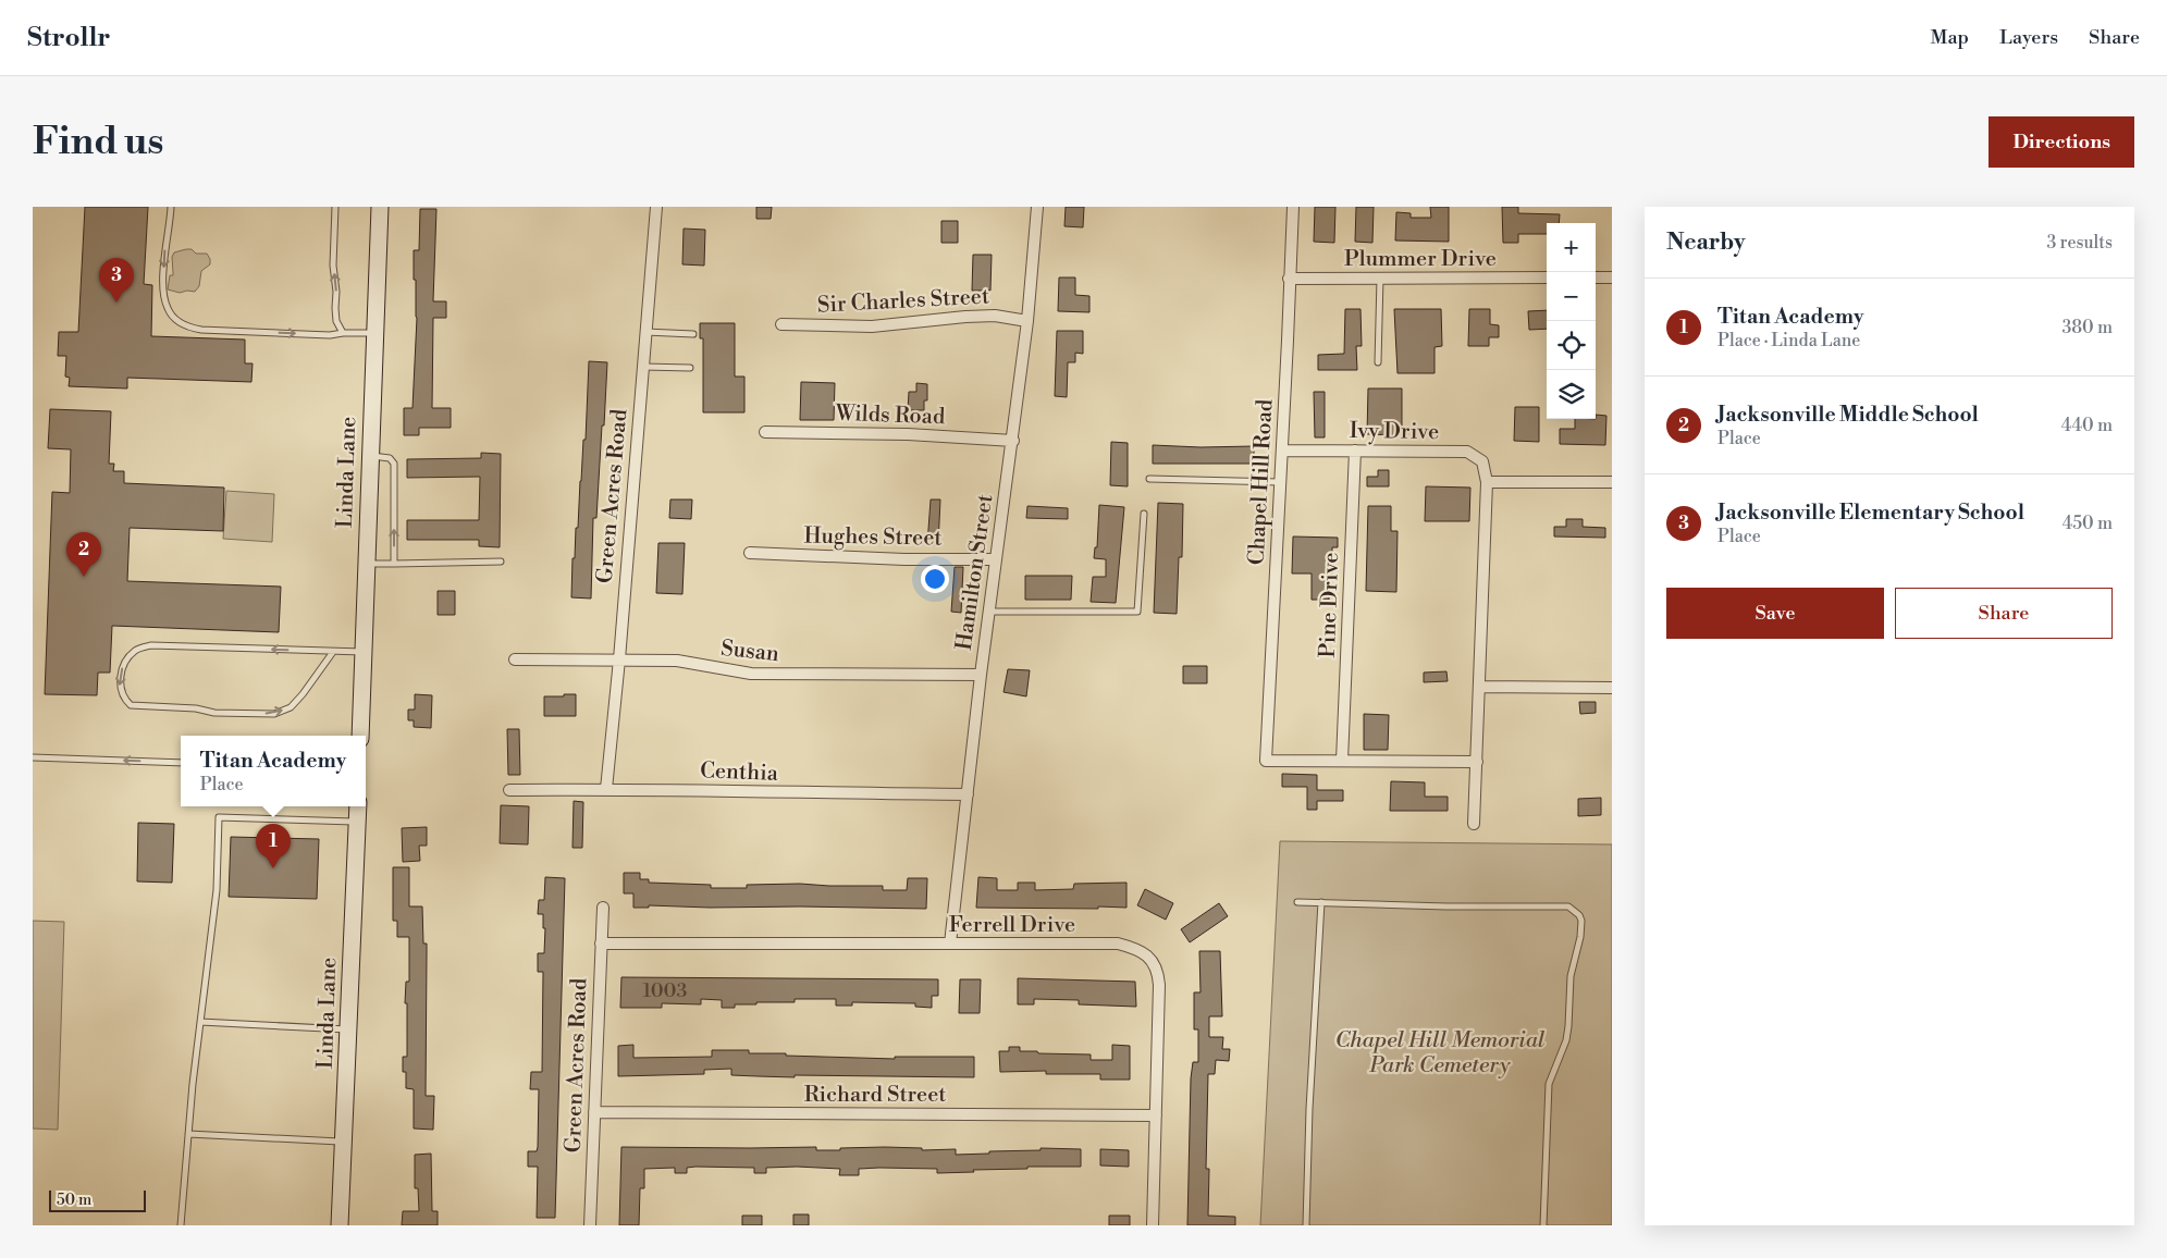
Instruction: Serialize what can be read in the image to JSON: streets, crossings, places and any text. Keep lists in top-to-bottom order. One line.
{"streets":{"street":["Plummer Drive","Sir Charles Street","Wilds Road","Ivy Drive","Linda Lane","Chapel Hill Road","Green Acres Road","Hughes Street","Hamilton Street","Pine Drive","Susan","Centhia","Ferrell Drive","Richard Street"]},"crossings":[["Plummer Drive","Chapel Hill Road"],["Sir Charles Street","Hamilton Street"],["Wilds Road","Hamilton Street"],["Ivy Drive","Chapel Hill Road"],["Ivy Drive","Pine Drive"],["Chapel Hill Road","Pine Drive"],["Green Acres Road","Susan"],["Green Acres Road","Centhia"],["Green Acres Road","Ferrell Drive"],["Green Acres Road","Richard Street"],["Hughes Street","Hamilton Street"],["Hamilton Street","Susan"],["Hamilton Street","Centhia"],["Hamilton Street","Ferrell Drive"],["Ferrell Drive","Richard Street"]],"parks":["Chapel Hill Memorial Park Cemetery"],"house_numbers":["1003"],"scale_bar":"50 m","page":{"header":"Strollr","nav":["Map","Layers","Share"],"buttons":["Directions",["Save","Share"]],"title":"Find us","heading":["Nearby","3 results"],"map_buttons":["+","−"],"pins":["3","2","1"],"list":[{"mark":"1","name":"Titan Academy","note":"Place · Linda Lane","value":"380 m"},{"mark":"2","name":"Jacksonville Middle School","note":"Place","value":"440 m"},{"mark":"3","name":"Jacksonville Elementary School","note":"Place","value":"450 m"}],"popup":["Titan Academy","Place"],"scale":"50 m"}}
